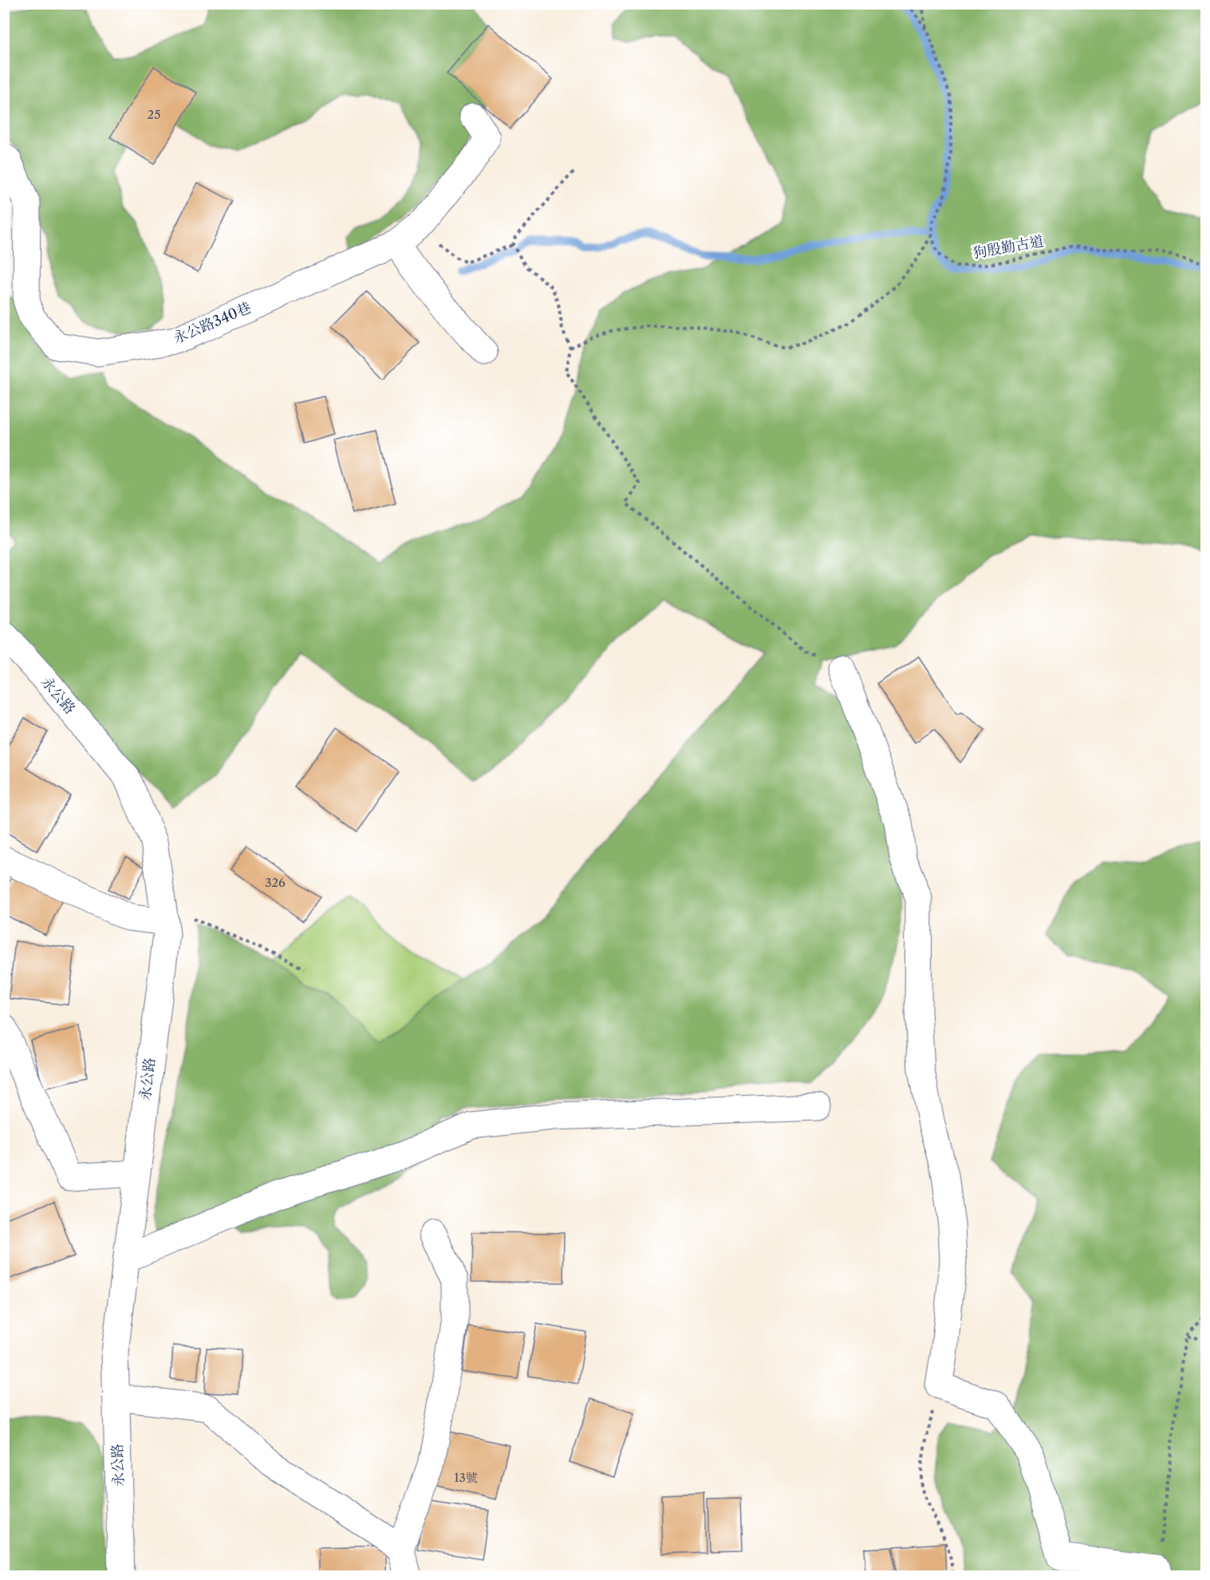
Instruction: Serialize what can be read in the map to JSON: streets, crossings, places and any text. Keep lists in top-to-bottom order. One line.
{"streets":{"street":["永公路340巷","永公路"],"path":["狗殷勤古道"]},"house_numbers":["25","326","13號"]}
